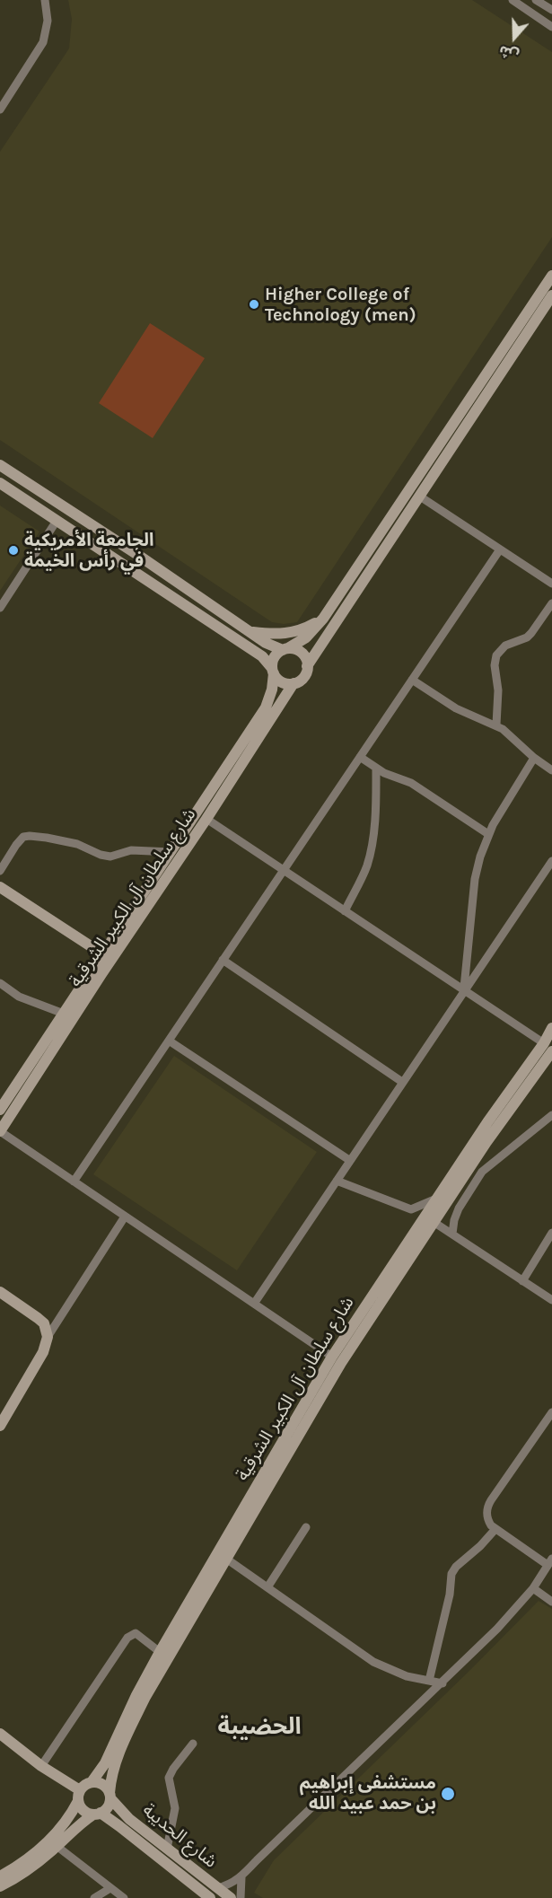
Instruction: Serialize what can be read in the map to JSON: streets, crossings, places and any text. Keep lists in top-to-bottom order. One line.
{"streets":{"main road":["شارع سلطان آل الكبير الشرقية","شارع الحديبة"]},"crossings":[["شارع سلطان آل الكبير الشرقية","شارع الحديبة"]],"districts":["الحضيبة"],"places":["Higher College of Technology (men)","الجامعة الأمريكية في رأس الخيمة","مستشفى إبراهيم بن حمد عبيد الله"],"north":"bottom"}
